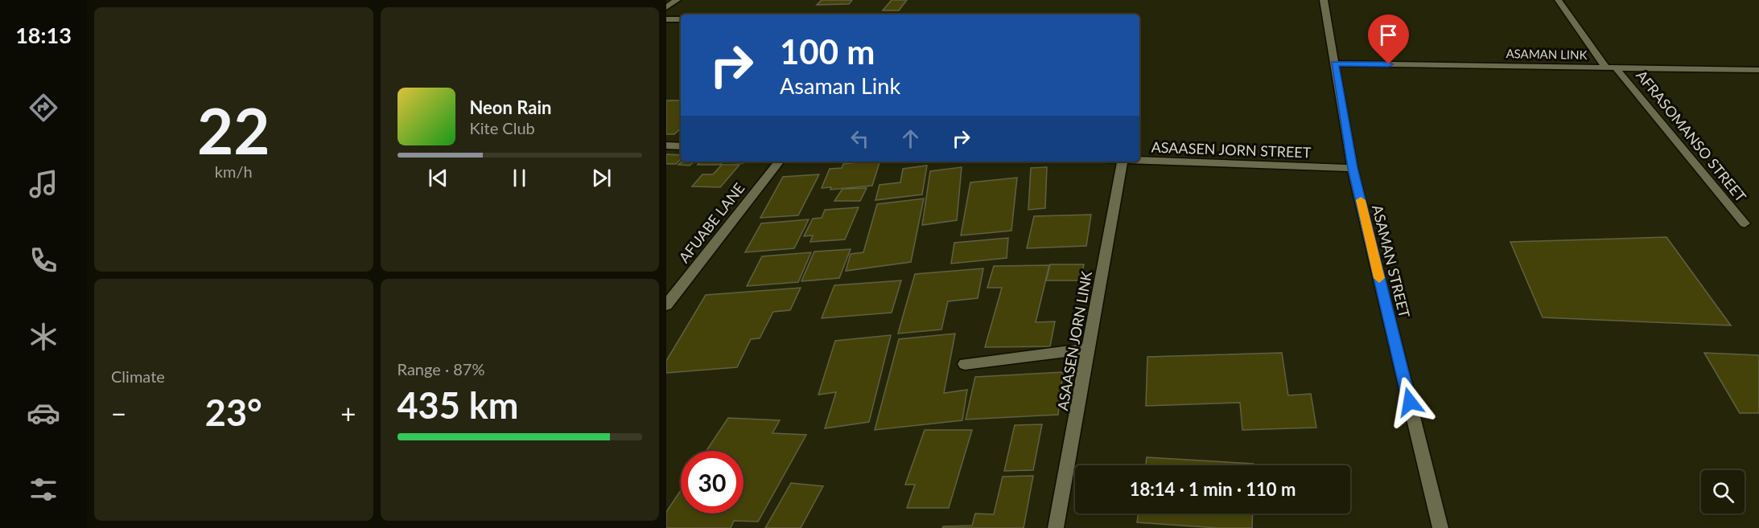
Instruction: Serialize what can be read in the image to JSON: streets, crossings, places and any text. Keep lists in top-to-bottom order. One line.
{"streets":{"street":["ASAMAN LINK","AFRASOMANSO STREET","ASAASEN JORN STREET","AFUABE LANE","ASAMAN STREET","ASAASEN JORN LINK"]},"crossings":[["ASAMAN LINK","AFRASOMANSO STREET"],["ASAMAN LINK","ASAMAN STREET"],["ASAASEN JORN STREET","ASAMAN STREET"]],"page":{"tabs":"18:13","tile":[["22","km/h"],"Climate",["Range · 87%","435 km"]],"turn":["100 m","Asaman Link"],"song":["Neon Rain","Kite Club"],"heat":["−","23°","+"],"limit":"30","trip":"18:14 · 1 min · 110 m"}}
